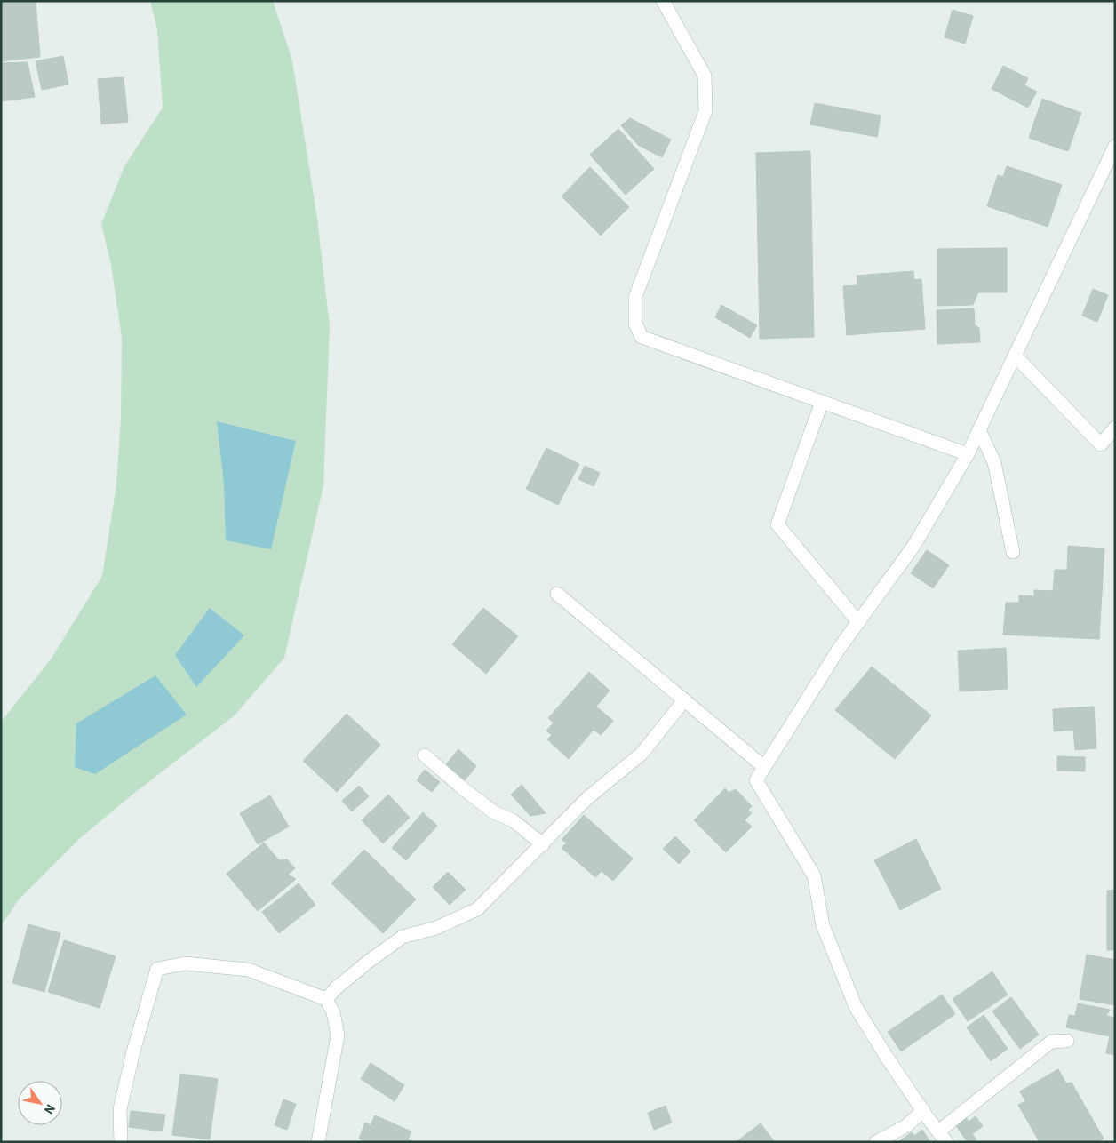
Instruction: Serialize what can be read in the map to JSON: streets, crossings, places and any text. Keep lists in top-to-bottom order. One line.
{"north":"bottom right"}
